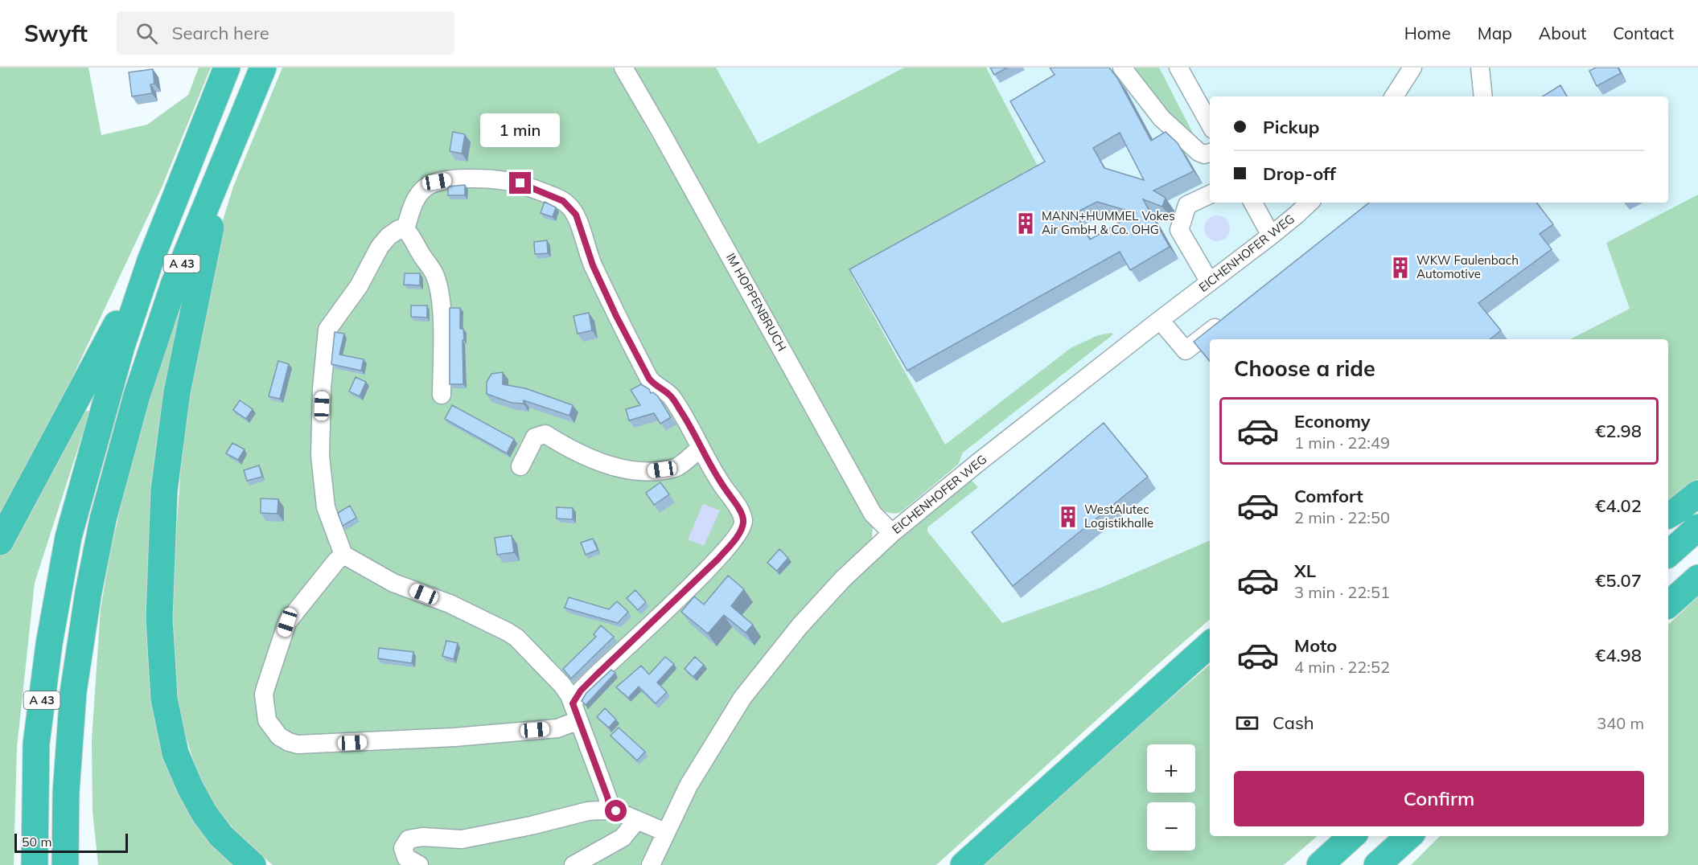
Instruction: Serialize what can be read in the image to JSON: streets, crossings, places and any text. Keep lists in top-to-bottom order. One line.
{"streets":{"highway":["A 43"],"street":["EICHENHOFER WEG","IM HOPPENBRUCH"]},"crossings":[["EICHENHOFER WEG","IM HOPPENBRUCH"]],"places":{"building":["MANN+HUMMEL Vokes Air GmbH & Co. OHG","WKW Faulenbach Automotive","WestAlutec Logistikhalle"]},"scale_bar":"50 m","page":{"header":"Swyft","search":"Search here","nav":["Home","Map","About","Contact"],"banner":["Pickup","Drop-off"],"bubble":"1 min","heading":"Choose a ride","list":[{"name":"Economy","note":"1 min · 22:49","value":"€2.98"},{"name":"Comfort","note":"2 min · 22:50","value":"€4.02"},{"name":"XL","note":"3 min · 22:51","value":"€5.07"},{"name":"Moto","note":"4 min · 22:52","value":"€4.98"}],"pay":["Cash","340 m"],"map_buttons":["+","−"],"buttons":"Confirm","scale":"50 m"}}
